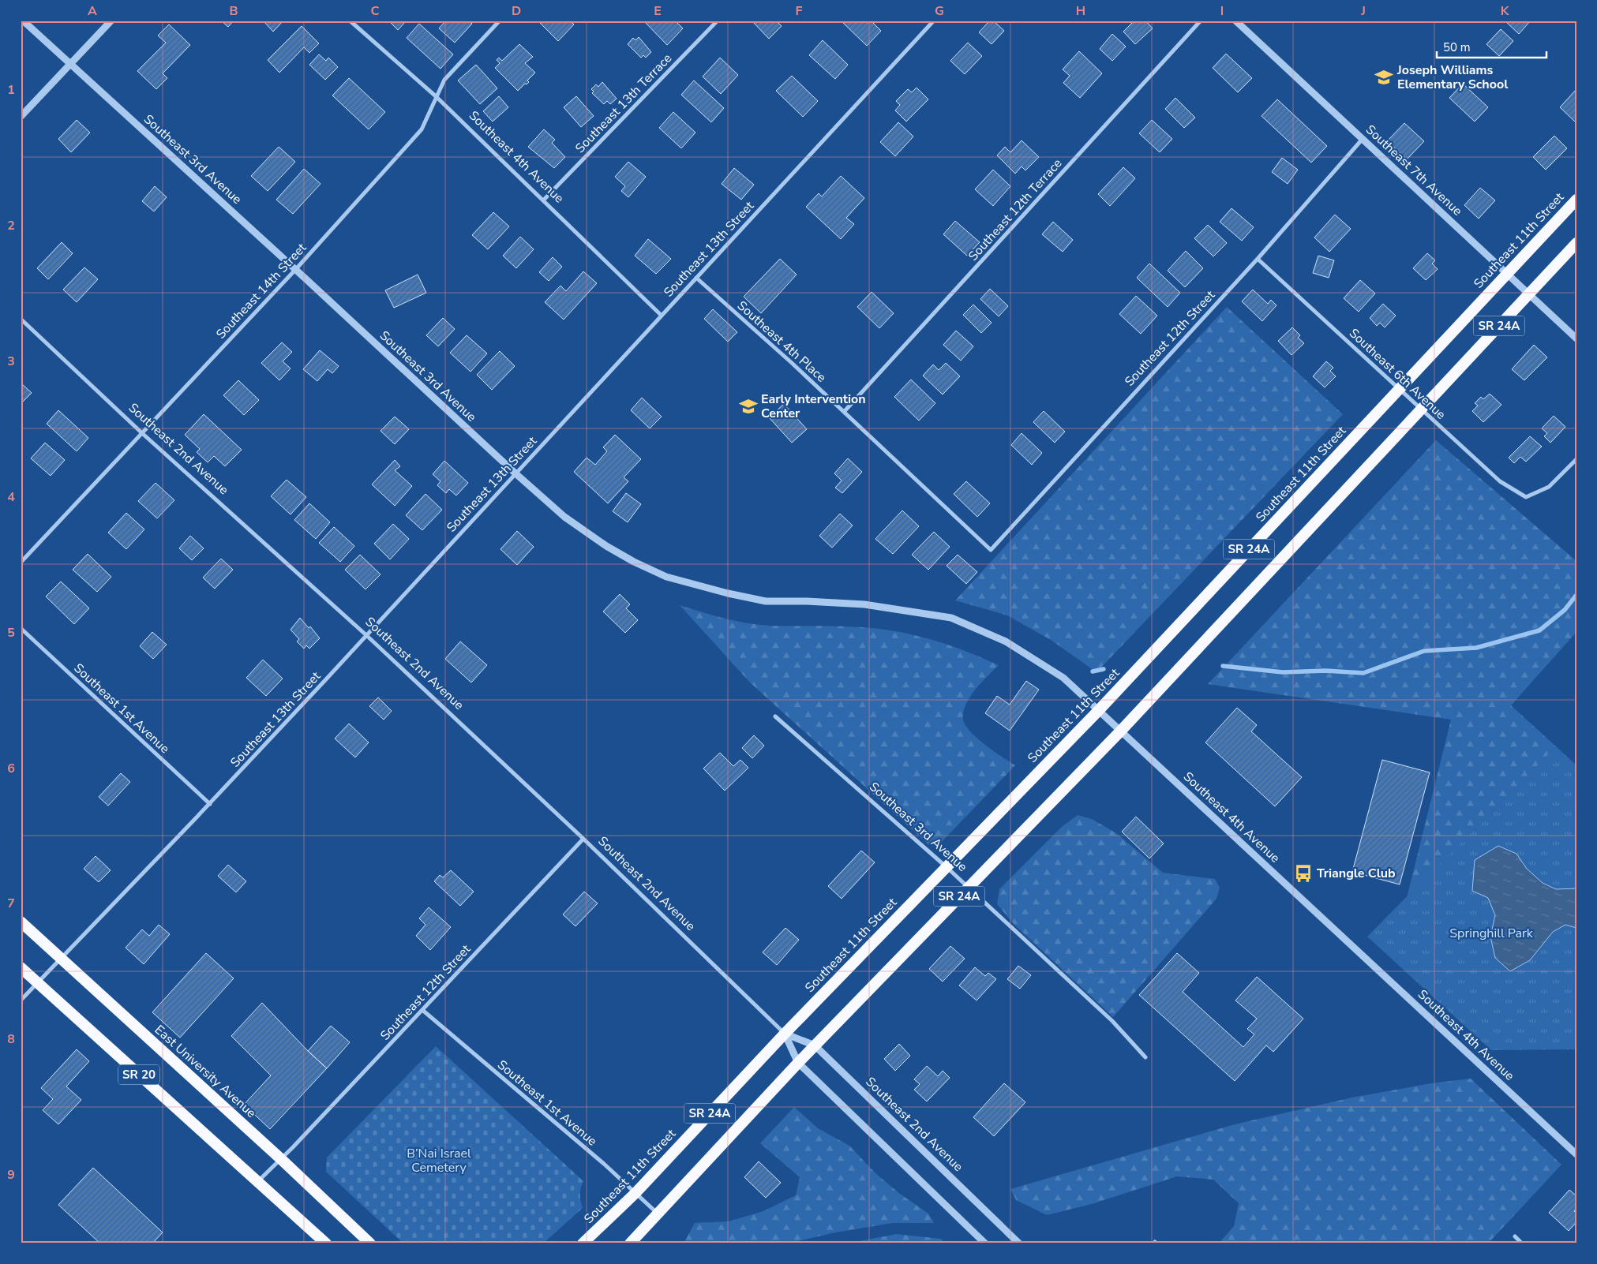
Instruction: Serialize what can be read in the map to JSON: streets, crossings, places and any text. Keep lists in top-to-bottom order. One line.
{"streets":{"highway":["Southeast 11th Street","SR 24A","East University Avenue","SR 20"],"street":["Southeast 13th Terrace","Southeast 4th Avenue","Southeast 3rd Avenue","Southeast 7th Avenue","Southeast 12th Terrace","Southeast 13th Street","Southeast 14th Street","Southeast 12th Street","Southeast 4th Place","Southeast 6th Avenue","Southeast 2nd Avenue","Southeast 1st Avenue"]},"crossings":[["Southeast 13th Terrace","Southeast 4th Avenue"],["Southeast 4th Avenue","Southeast 3rd Avenue"],["Southeast 4th Avenue","Southeast 11th Street"],["Southeast 4th Avenue","Southeast 13th Street"],["Southeast 4th Avenue","Southeast 14th Street"],["Southeast 4th Avenue","SR 24A"],["Southeast 3rd Avenue","Southeast 11th Street"],["Southeast 3rd Avenue","Southeast 13th Street"],["Southeast 3rd Avenue","Southeast 14th Street"],["Southeast 3rd Avenue","SR 24A"],["Southeast 7th Avenue","Southeast 11th Street"],["Southeast 7th Avenue","SR 24A"],["Southeast 7th Avenue","Southeast 12th Street"],["Southeast 12th Terrace","Southeast 4th Place"],["Southeast 11th Street","Southeast 6th Avenue"],["Southeast 11th Street","Southeast 2nd Avenue"],["Southeast 11th Street","Southeast 1st Avenue"],["Southeast 13th Street","Southeast 4th Place"],["Southeast 13th Street","Southeast 2nd Avenue"],["Southeast 13th Street","Southeast 1st Avenue"],["Southeast 13th Street","East University Avenue"],["Southeast 13th Street","SR 20"],["Southeast 14th Street","Southeast 2nd Avenue"],["SR 24A","Southeast 6th Avenue"],["SR 24A","Southeast 2nd Avenue"],["SR 24A","Southeast 1st Avenue"],["Southeast 12th Street","Southeast 4th Place"],["Southeast 12th Street","Southeast 6th Avenue"],["Southeast 12th Street","Southeast 2nd Avenue"],["Southeast 12th Street","Southeast 1st Avenue"],["Southeast 12th Street","East University Avenue"],["Southeast 12th Street","SR 20"]],"parks":["Springhill Park","B’Nai Israel Cemetery"],"places":{"school or university":["Joseph Williams Elementary School","Early Intervention Center"],"bus stop":["Triangle Club"]},"scale_bar":"50 m","grid":{"columns":["A","B","C","D","E","F","G","H","I","J","K"],"rows":["1","2","3","4","5","6","7","8","9"]}}
